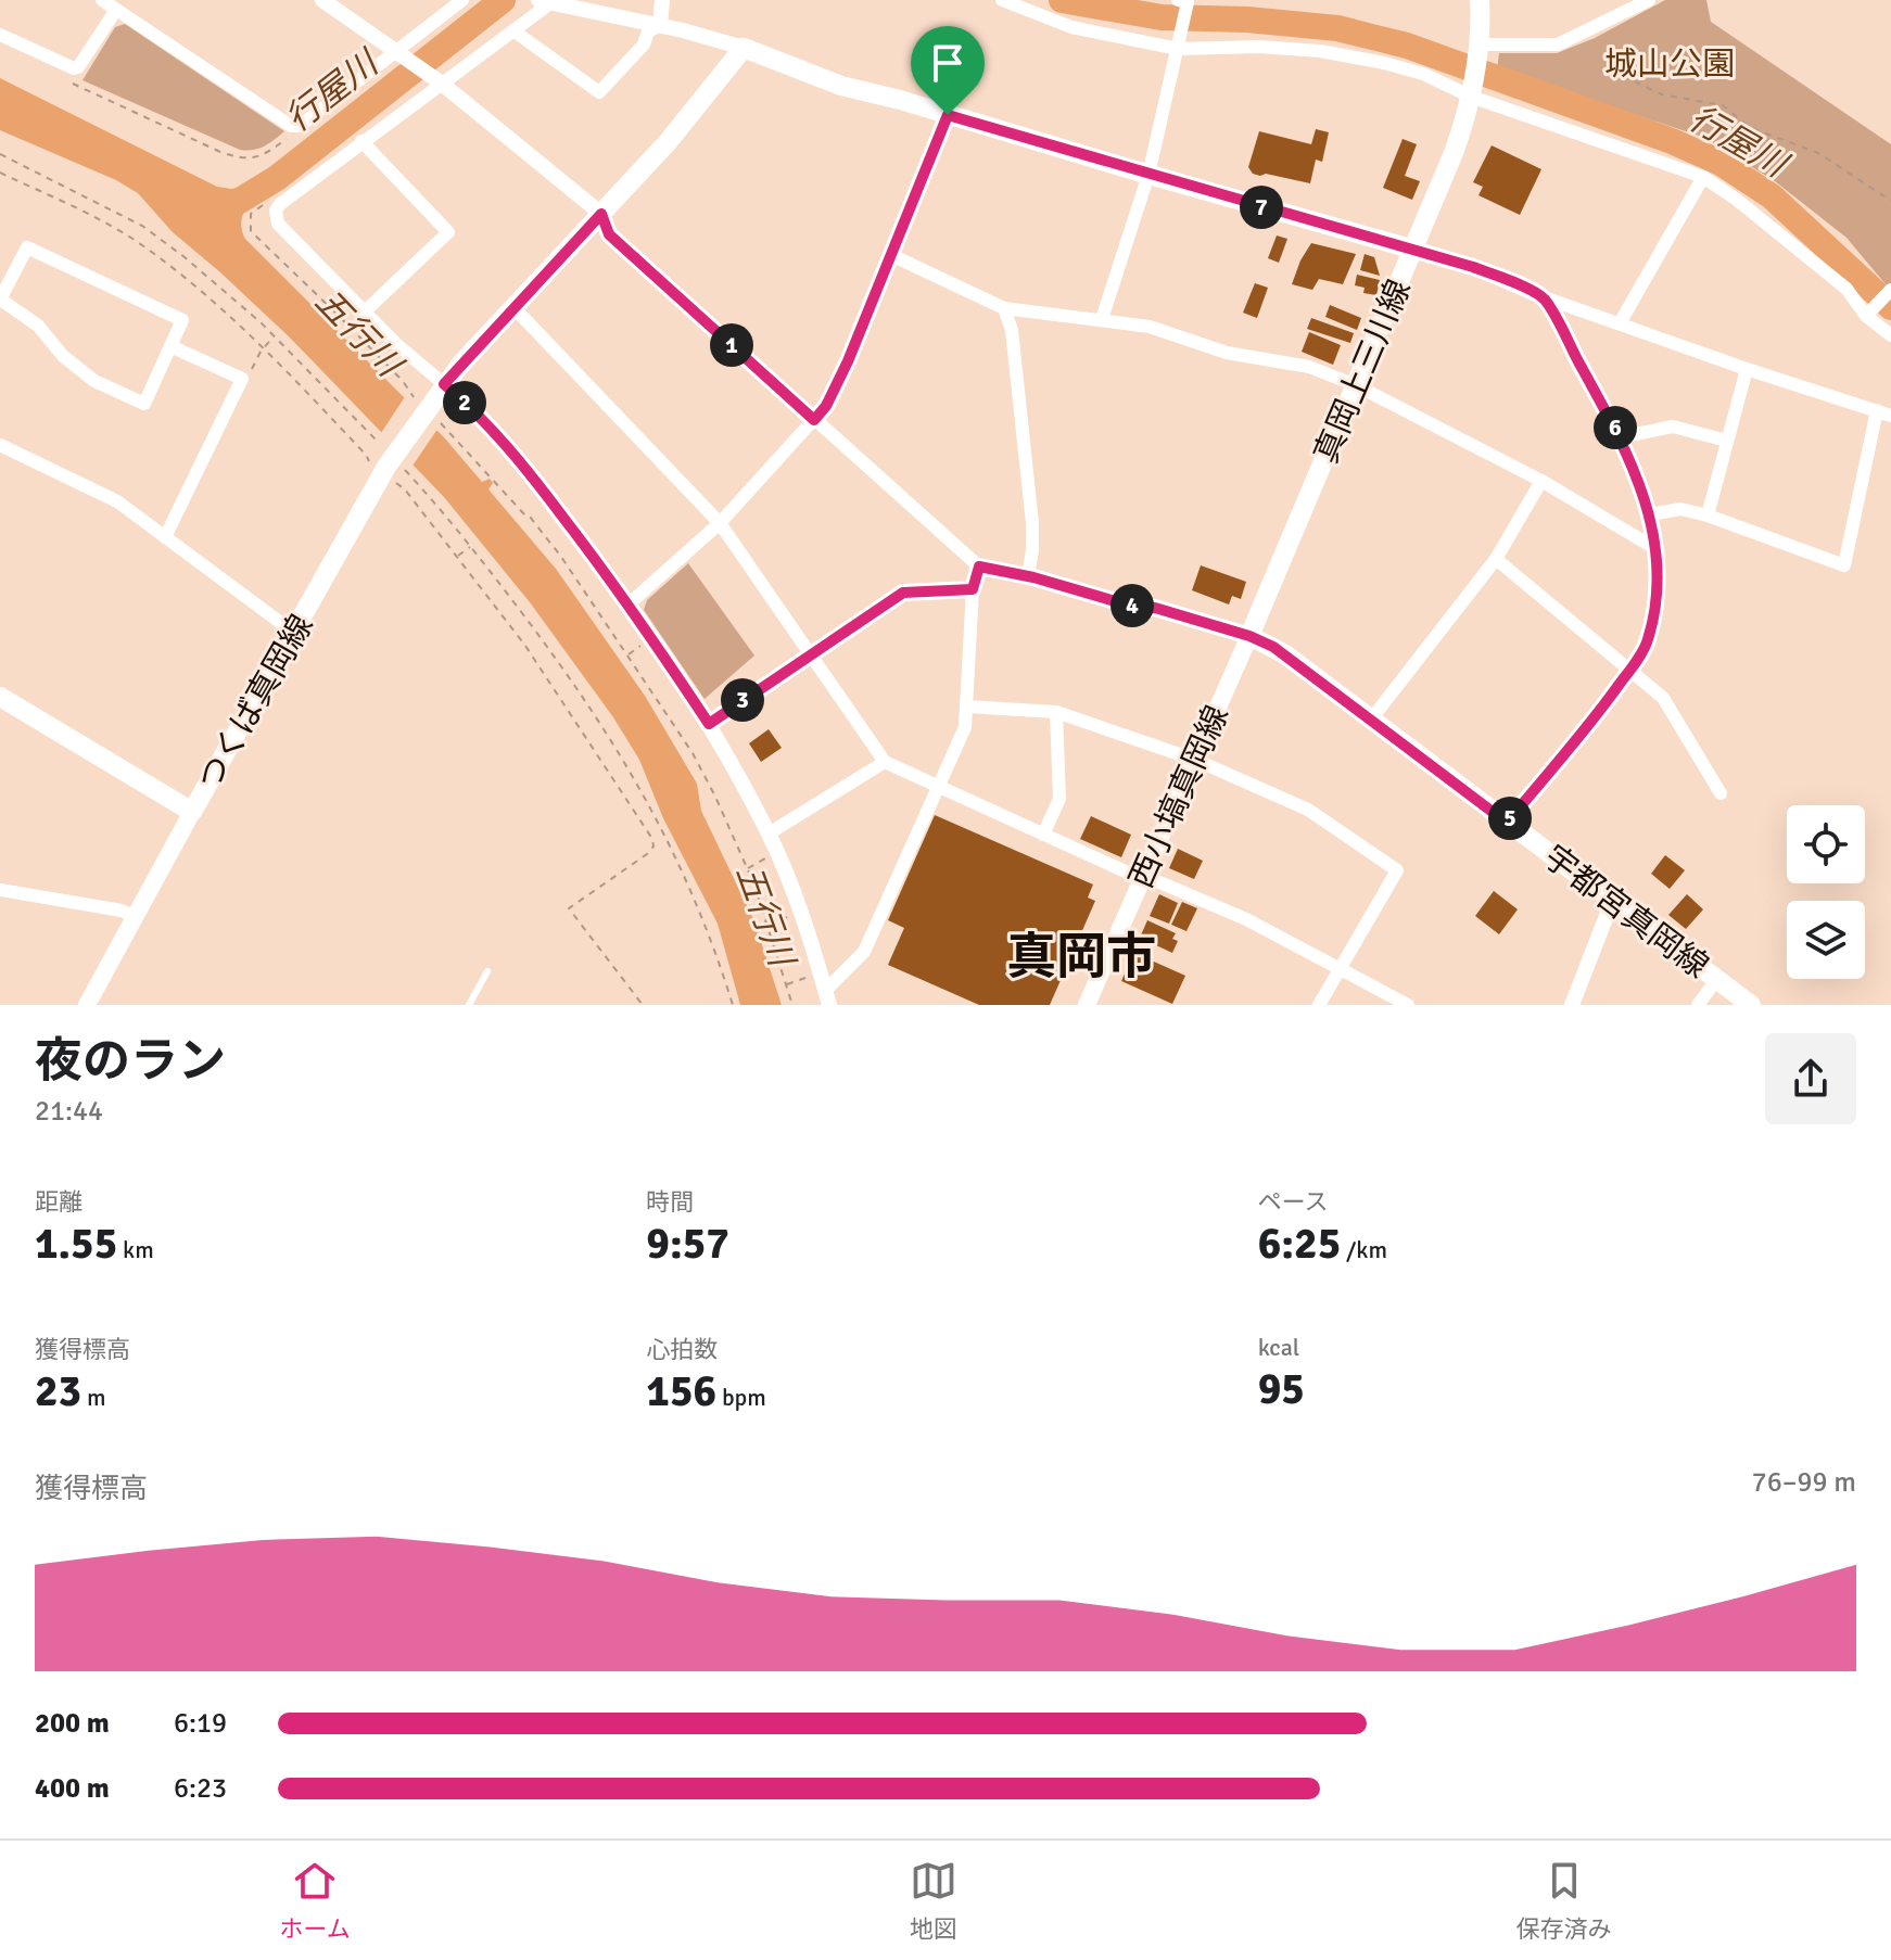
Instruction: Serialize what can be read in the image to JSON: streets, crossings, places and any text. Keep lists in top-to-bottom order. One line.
{"streets":{"main road":["真岡上三川線","つくば真岡線","西小塙真岡線","宇都宮真岡線"]},"crossings":[["真岡上三川線","西小塙真岡線"],["真岡上三川線","宇都宮真岡線"],["西小塙真岡線","宇都宮真岡線"]],"districts":["真岡市"],"water":["行屋川","五行川"],"parks":["城山公園"],"page":{"pins":["7","1","2","6","4","3","5"],"heading":["夜のラン","21:44"],"stats":[["距離","1.55 km"],["時間","9:57"],["ペース","6:25 /km"],["獲得標高","23 m"],["心拍数","156 bpm"],["kcal","95"]],"chart":["獲得標高","76–99 m"],"list":[{"name":"200 m","note":"6:19"},{"name":"400 m","note":"6:23"}],"tabs":["ホーム","地図","保存済み"]}}
